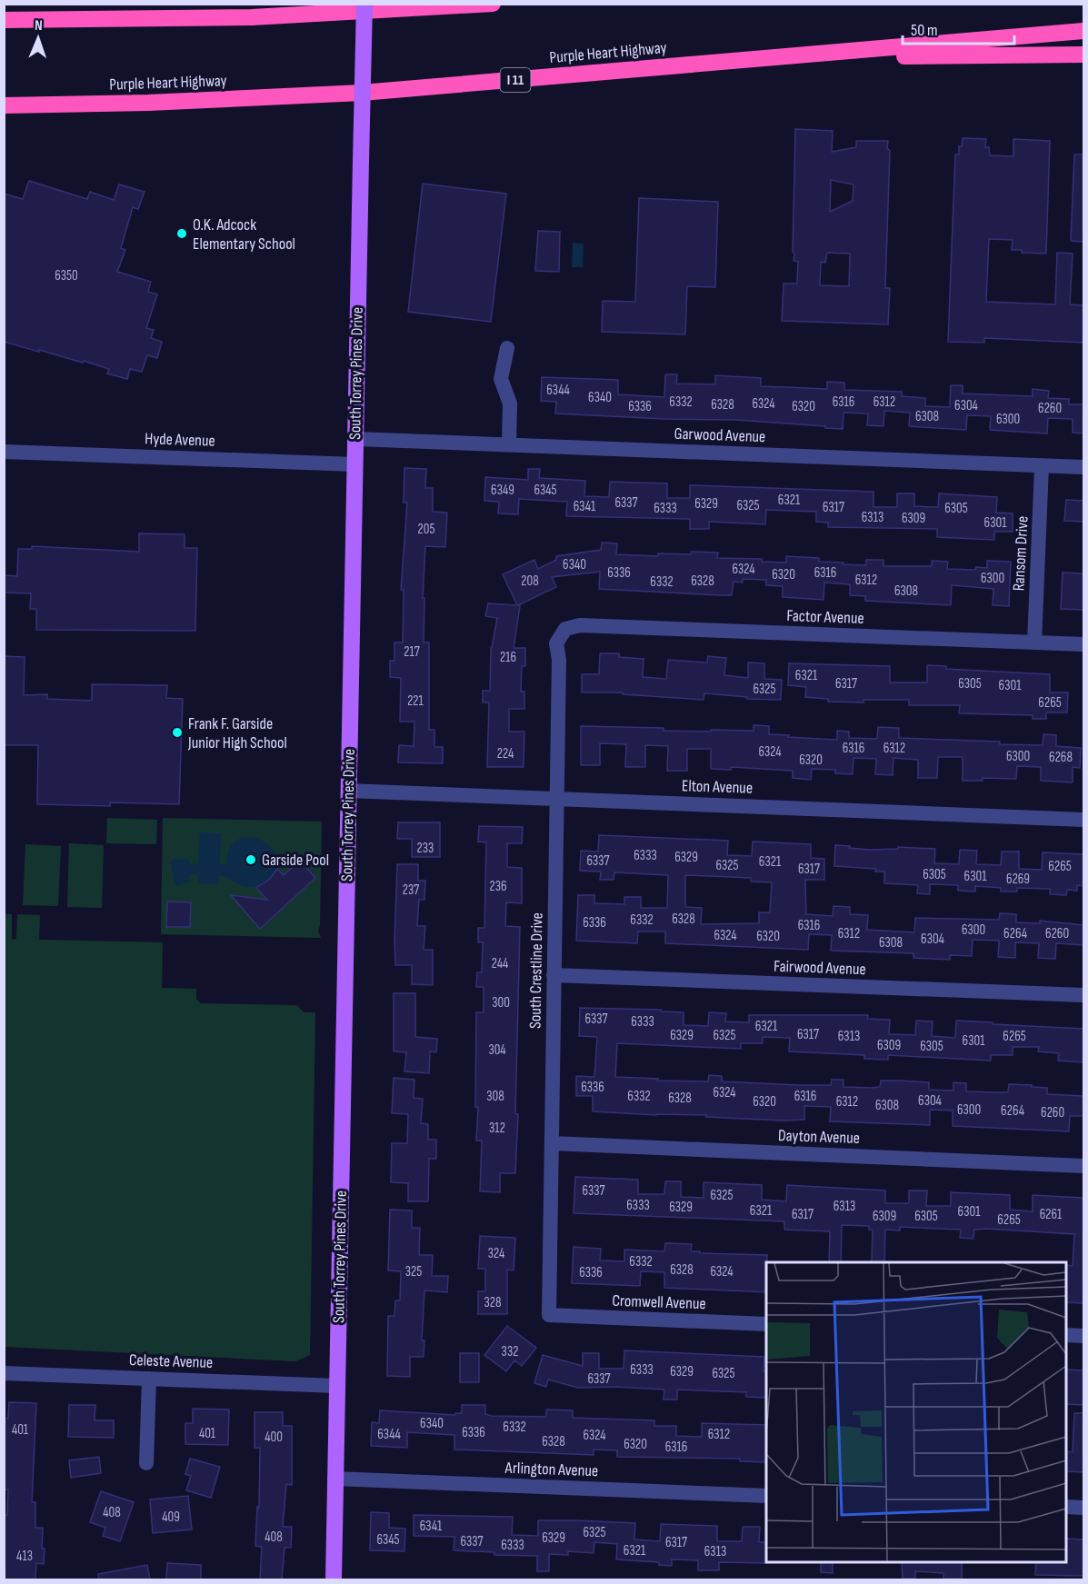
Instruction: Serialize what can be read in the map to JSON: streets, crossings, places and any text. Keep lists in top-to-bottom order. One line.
{"streets":{"highway":["Purple Heart Highway","I 11"],"main road":["South Torrey Pines Drive"],"street":["Garwood Avenue","Hyde Avenue","Ransom Drive","Factor Avenue","Elton Avenue","Fairwood Avenue","South Crestline Drive","Dayton Avenue","Cromwell Avenue","Celeste Avenue","Arlington Avenue"]},"crossings":[["South Torrey Pines Drive","Garwood Avenue"],["South Torrey Pines Drive","Hyde Avenue"],["South Torrey Pines Drive","Elton Avenue"],["South Torrey Pines Drive","Celeste Avenue"],["South Torrey Pines Drive","Arlington Avenue"],["Garwood Avenue","Ransom Drive"],["Ransom Drive","Factor Avenue"],["Factor Avenue","South Crestline Drive"],["Elton Avenue","South Crestline Drive"],["Fairwood Avenue","South Crestline Drive"],["South Crestline Drive","Dayton Avenue"],["South Crestline Drive","Cromwell Avenue"]],"places":["O.K. Adcock Elementary School","Frank F. Garside Junior High School","Garside Pool"],"house_numbers":["6350","6344","6340","6332","6316","6312","6324","6328","6304","6336","6320","6260","6308","6300","6349","6345","6321","6337","6329","6325","6341","6317","6333","6305","6313","6309","6301","205","6340","6324","6336","6316","6320","6300","6312","208","6328","6332","6308","217","216","6321","6317","6305","6301","6325","221","6265","6316","6312","6324","224","6300","6268","6320","233","6333","6329","6337","6321","6325","6265","6317","6305","6301","6269","236","237","6328","6332","6336","6316","6300","6312","6264","6260","6324","6320","6304","6308","244","300","6337","6333","6321","6317","6329","6325","6313","6265","6301","6309","6305","304","6336","6324","308","6332","6316","6328","6304","6320","6312","6308","6300","6264","6260","312","6337","6325","6333","6313","6329","6321","6301","6317","6261","6309","6305","6265","324","6332","6328","325","6324","6336","328","332","6333","6329","6325","6337","6340","6332","401","6336","401","6344","6312","6324","400","6328","6320","6316","408","409","6341","6325","408","6329","6345","6337","6317","6333","6321","6313","413"],"scale_bar":"50 m","north":"top"}
